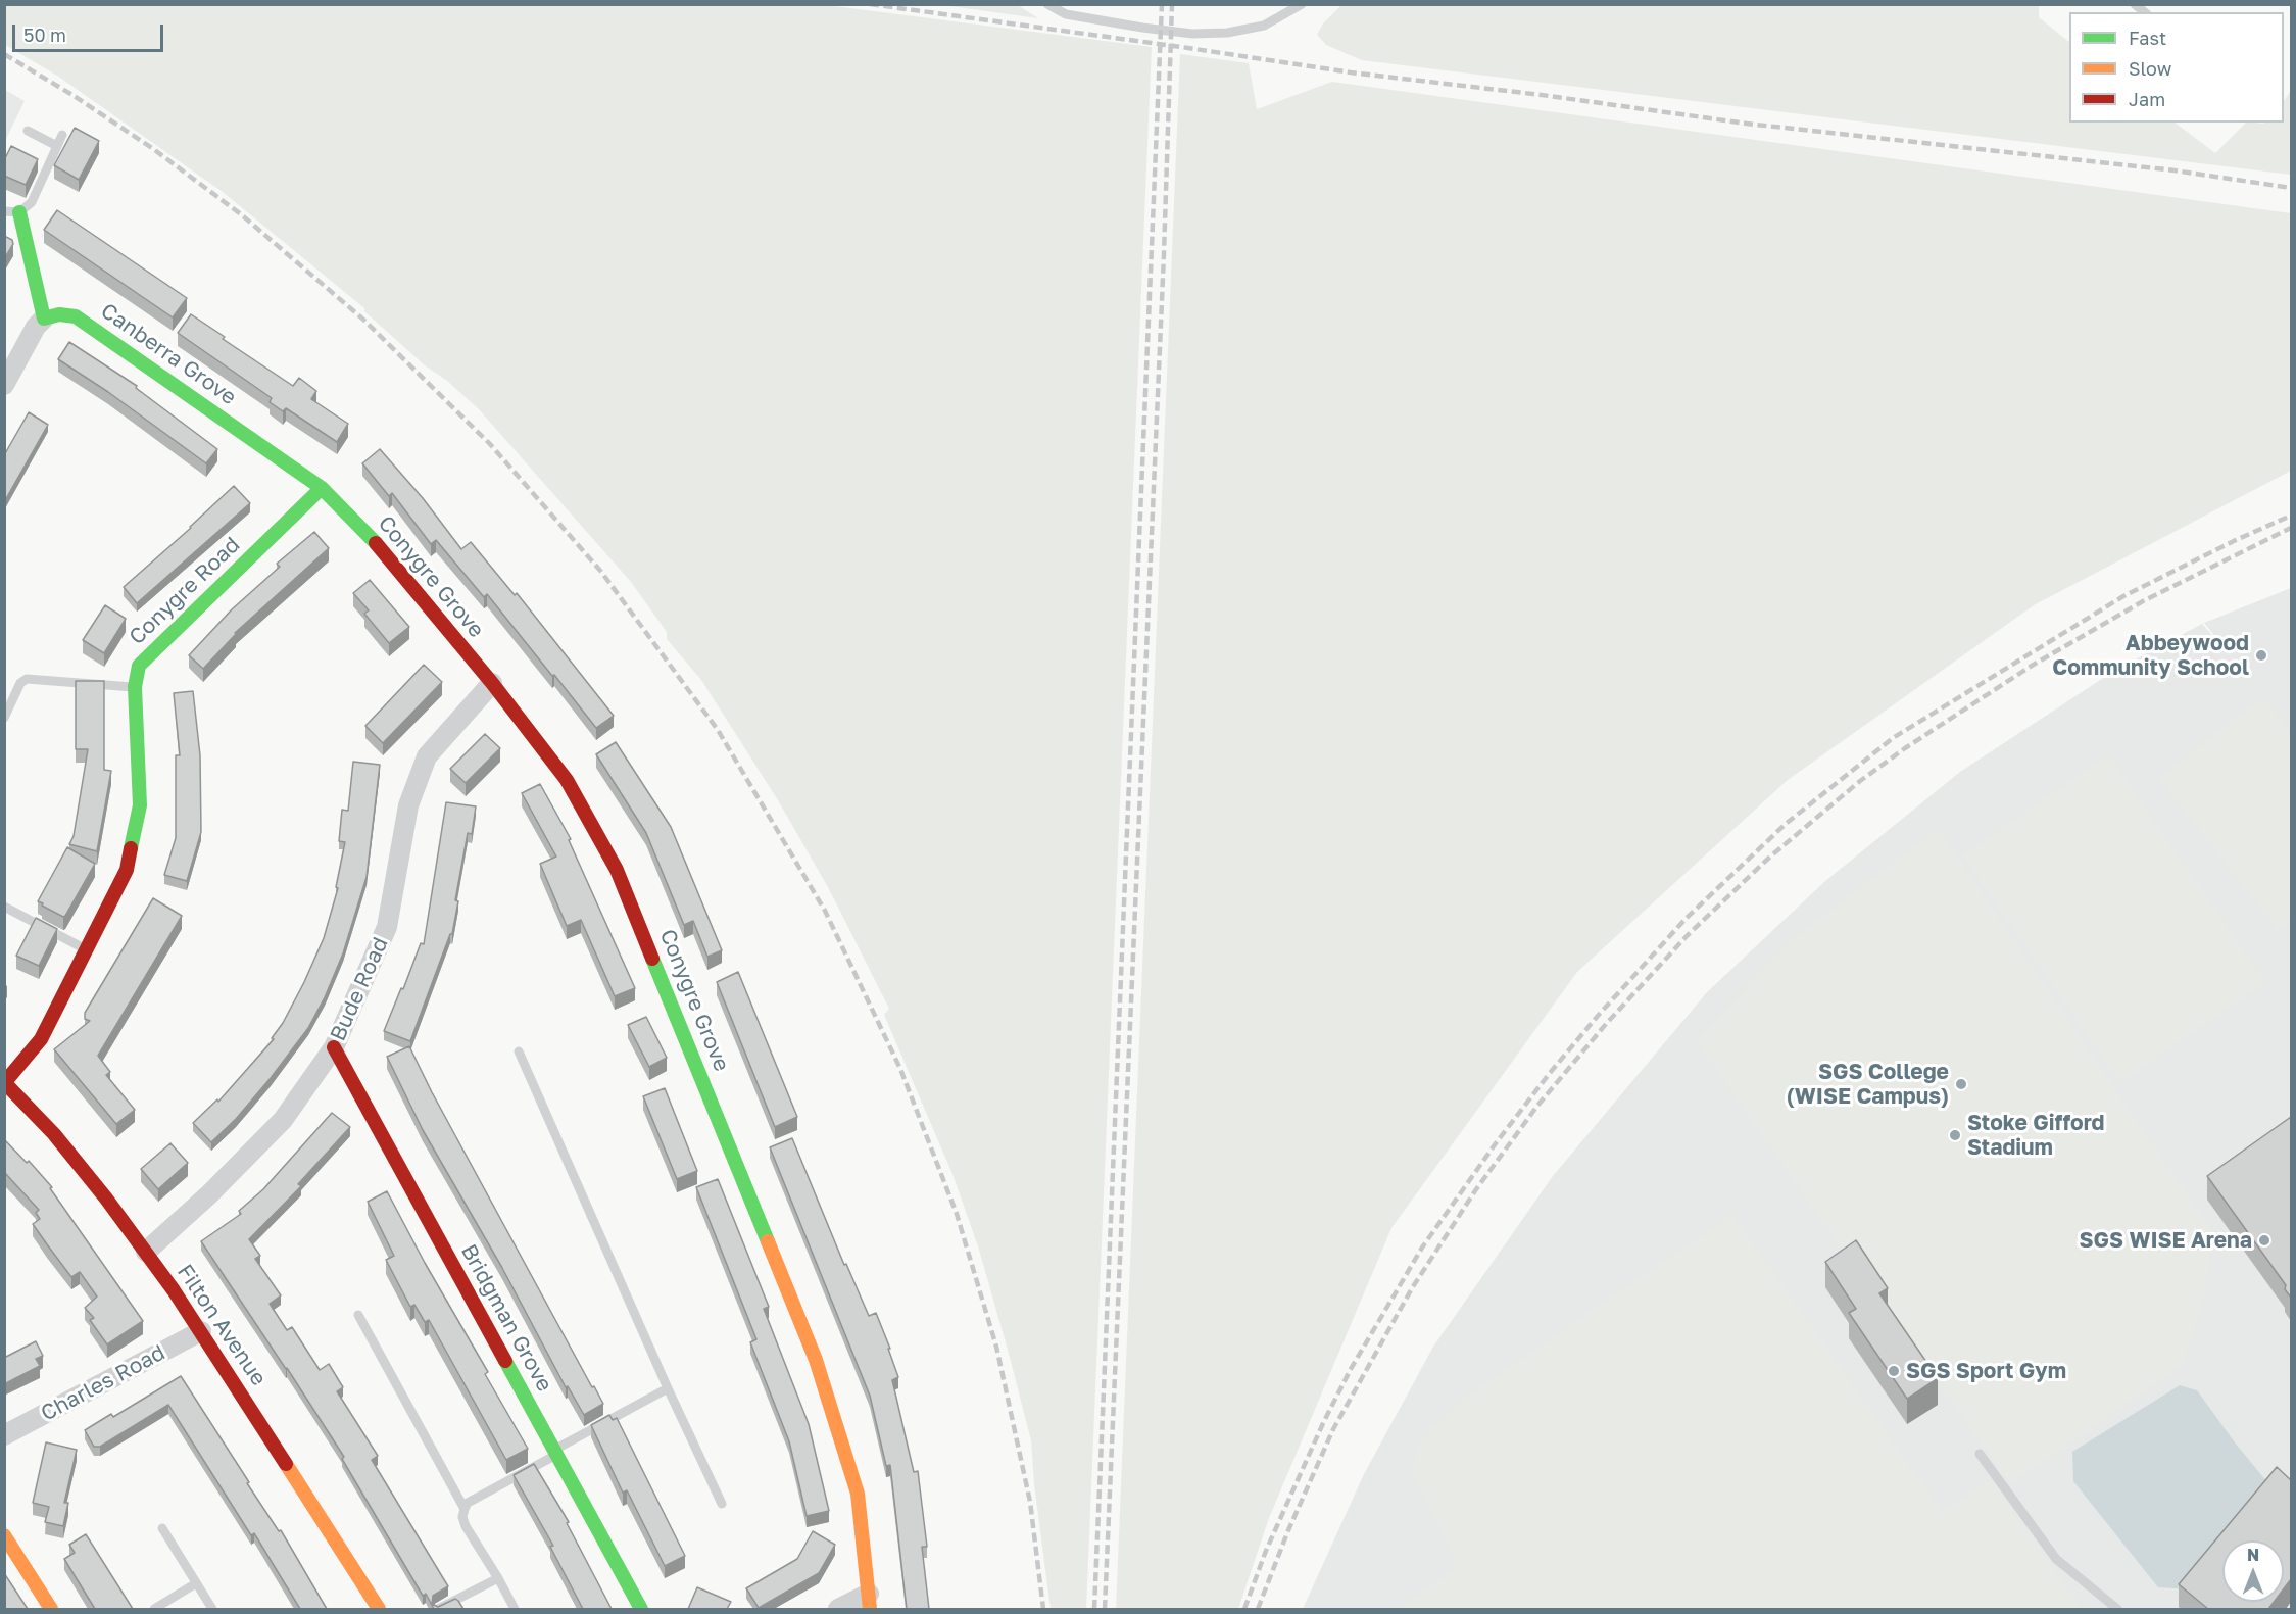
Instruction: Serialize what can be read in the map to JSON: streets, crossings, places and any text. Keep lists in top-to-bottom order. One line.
{"streets":{"street":["Canberra Grove","Conygre Grove","Conygre Road","Bude Road","Bridgman Grove","Filton Avenue","Charles Road"]},"crossings":[["Canberra Grove","Conygre Grove"],["Canberra Grove","Conygre Road"],["Conygre Grove","Conygre Road"],["Conygre Grove","Bude Road"],["Conygre Road","Filton Avenue"],["Bude Road","Bridgman Grove"],["Bude Road","Filton Avenue"],["Filton Avenue","Charles Road"]],"places":["Abbeywood Community School","SGS College (WISE Campus)","Stoke Gifford Stadium","SGS WISE Arena","SGS Sport Gym"],"legend":["Fast","Slow","Jam"],"scale_bar":"50 m","north":"top"}
